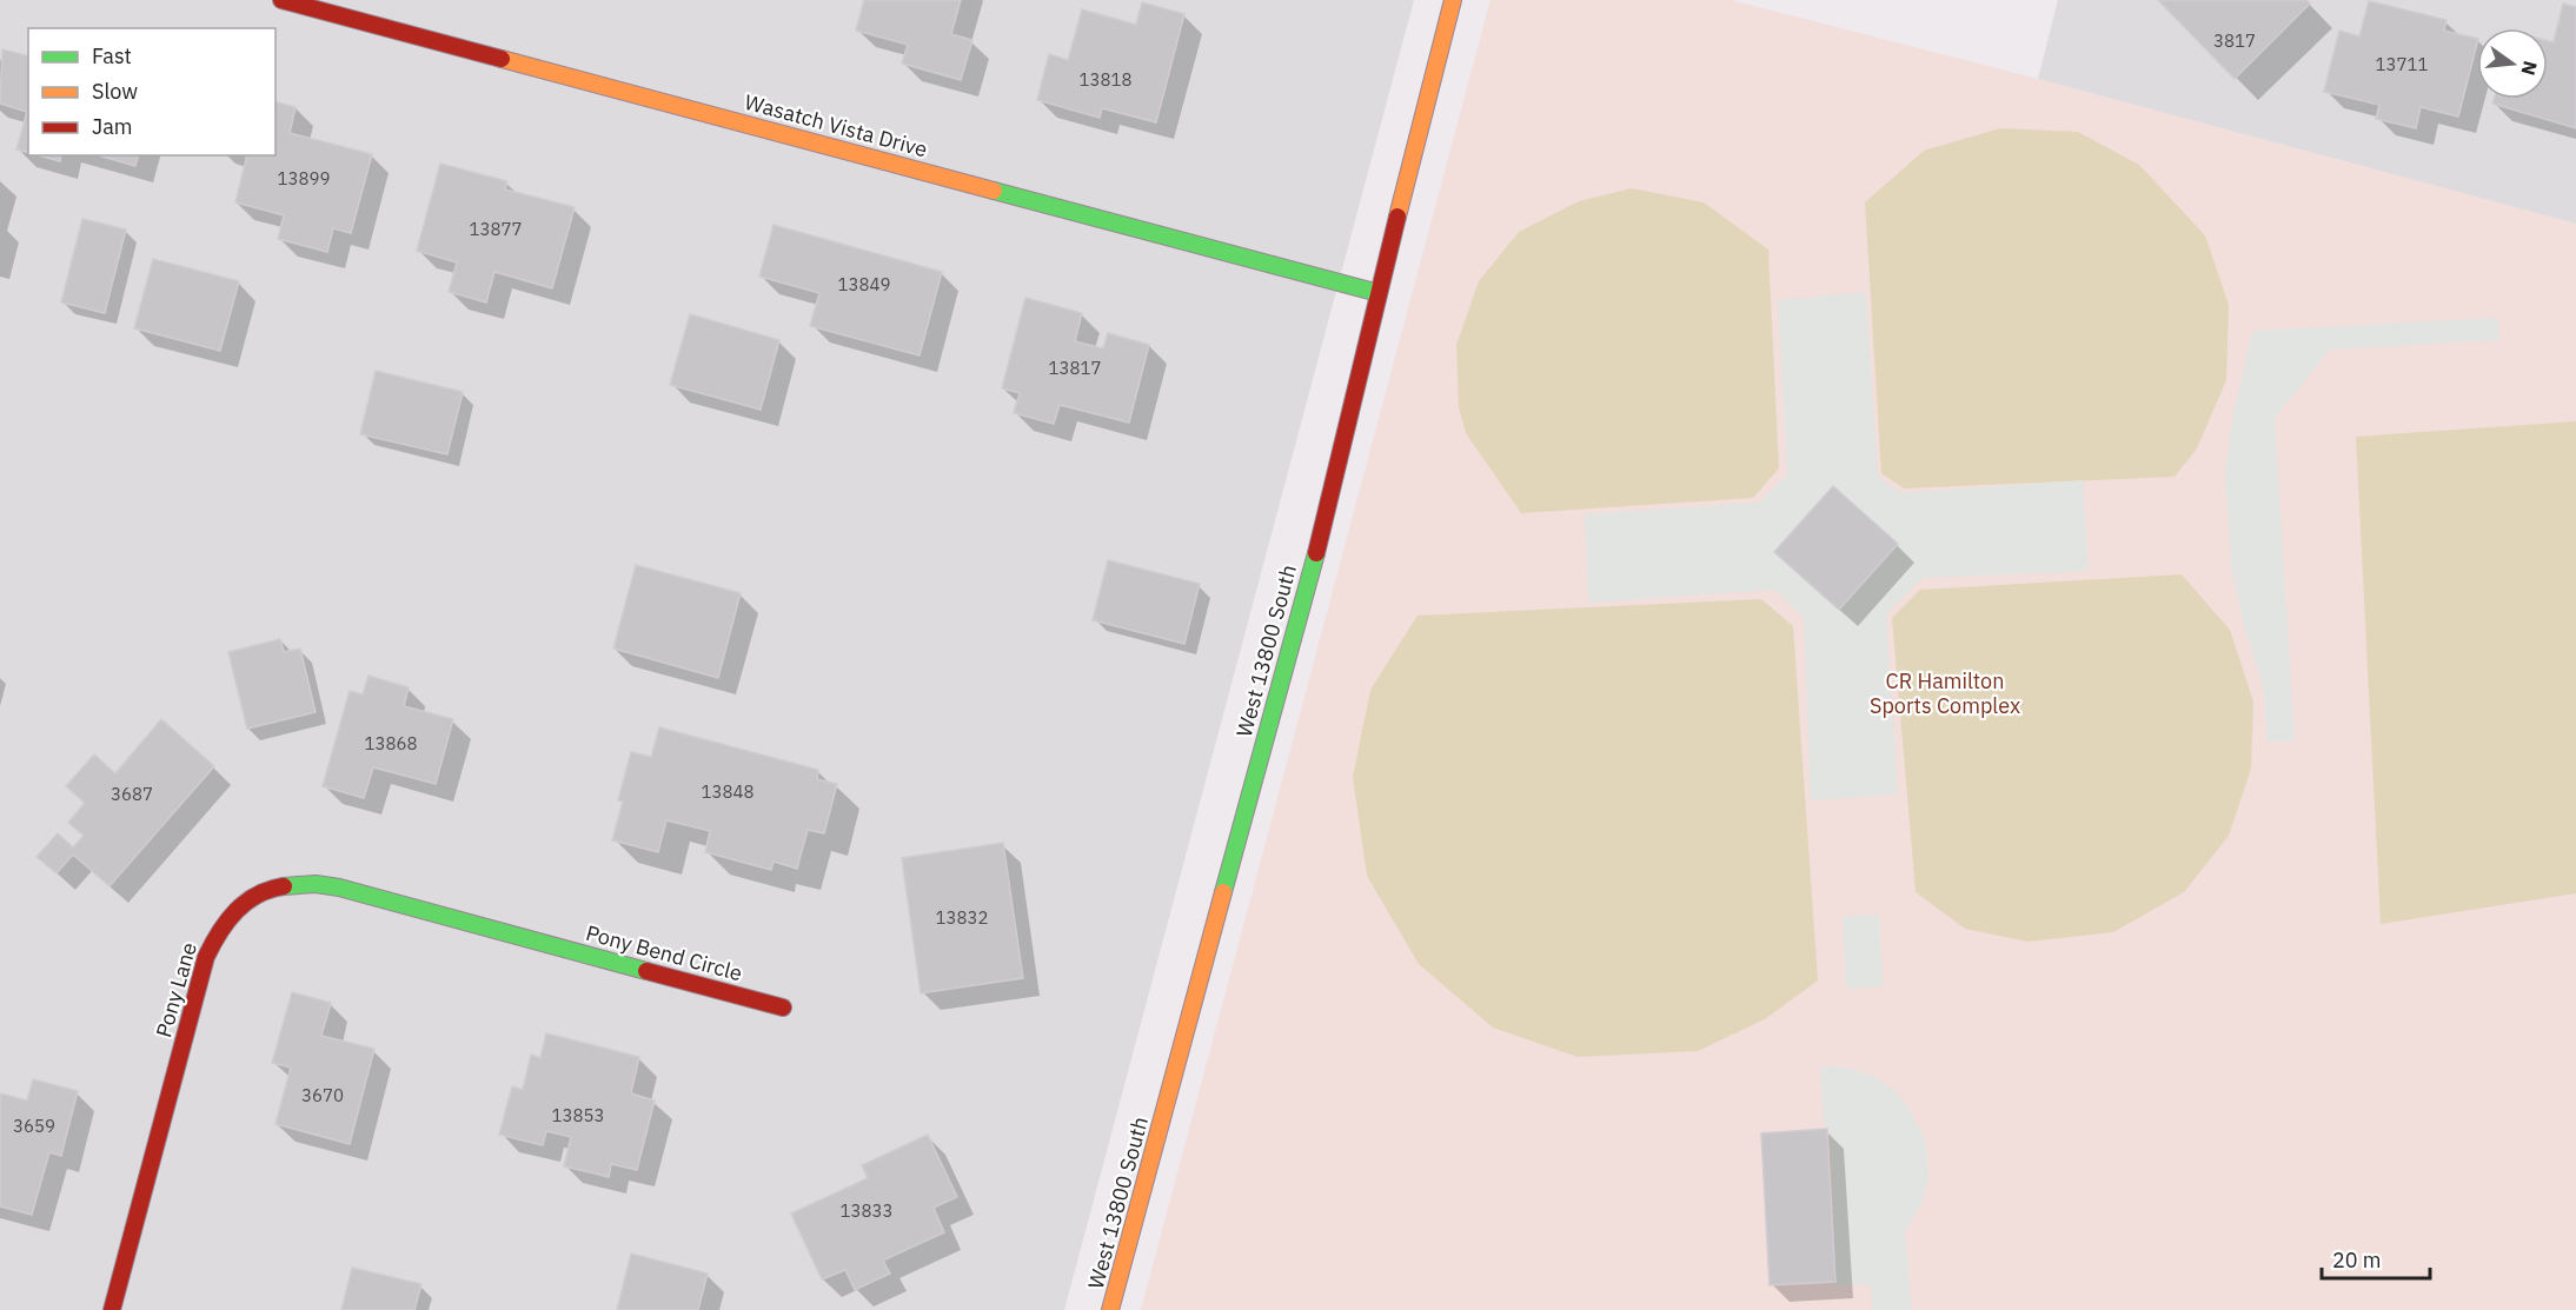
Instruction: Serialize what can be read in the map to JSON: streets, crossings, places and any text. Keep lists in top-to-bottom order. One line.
{"streets":{"street":["Wasatch Vista Drive","West 13800 South","Pony Bend Circle","Pony Lane"]},"crossings":[["Wasatch Vista Drive","West 13800 South"],["Pony Bend Circle","Pony Lane"]],"parks":["CR Hamilton Sports Complex"],"house_numbers":["3817","13711","13818","13899","13877","13849","13817","13868","13848","3687","13832","3670","13853","3659","13833"],"legend":["Fast","Slow","Jam"],"scale_bar":"20 m","north":"right"}
